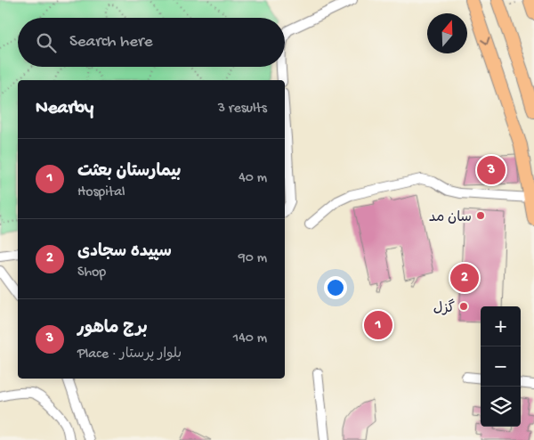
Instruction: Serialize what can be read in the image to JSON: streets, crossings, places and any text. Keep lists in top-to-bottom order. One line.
{"places":["سان مد","گزل"],"north":"top","page":{"search":"Search here","heading":["Nearby","3 results"],"list":[{"mark":"1","name":"بیمارستان بعثت","note":"Hospital","value":"40 m"},{"mark":"2","name":"سپیده سجادی","note":"Shop","value":"90 m"},{"mark":"3","name":"برج ماهور","note":"Place · بلوار پرستار","value":"140 m"}],"pins":["3","2","1"],"map_buttons":["+","−"]}}
